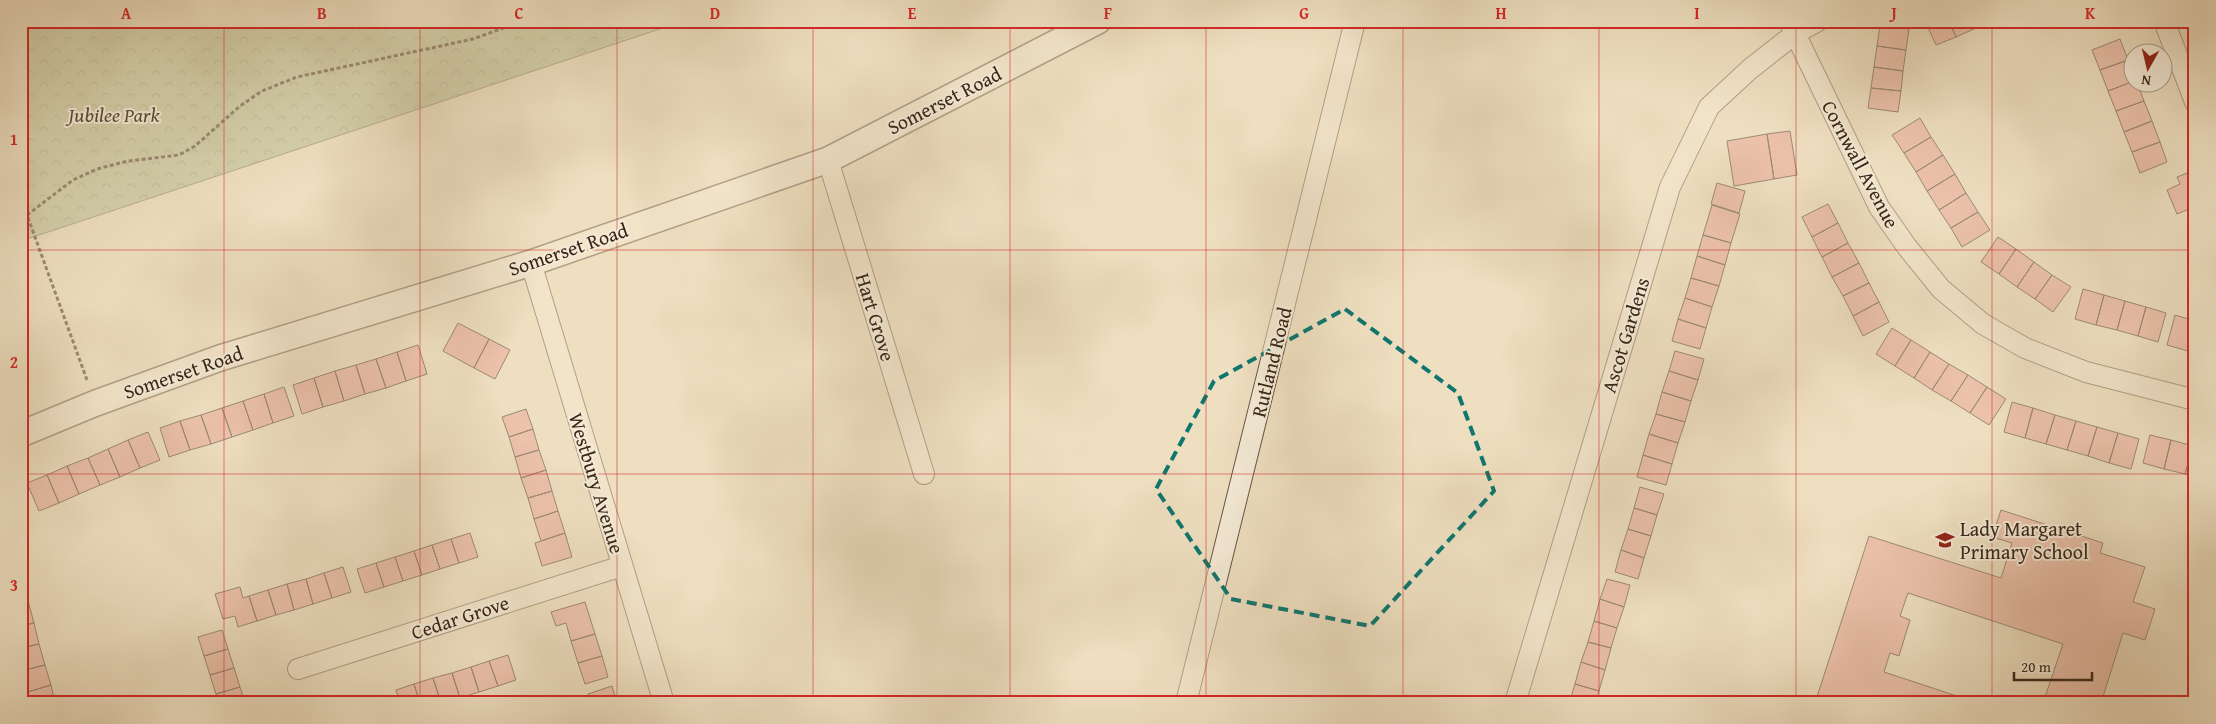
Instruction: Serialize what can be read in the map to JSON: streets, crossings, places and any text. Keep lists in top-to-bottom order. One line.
{"streets":{"street":["Somerset Road","Cornwall Avenue","Hart Grove","Ascot Gardens","Rutland Road","Westbury Avenue","Cedar Grove"]},"crossings":[["Somerset Road","Hart Grove"],["Somerset Road","Westbury Avenue"],["Cornwall Avenue","Ascot Gardens"],["Westbury Avenue","Cedar Grove"]],"parks":["Jubilee Park"],"places":{"school or university":["Lady Margaret Primary School"]},"scale_bar":"20 m","north":"bottom","grid":{"columns":["A","B","C","D","E","F","G","H","I","J","K"],"rows":["1","2","3"]}}
